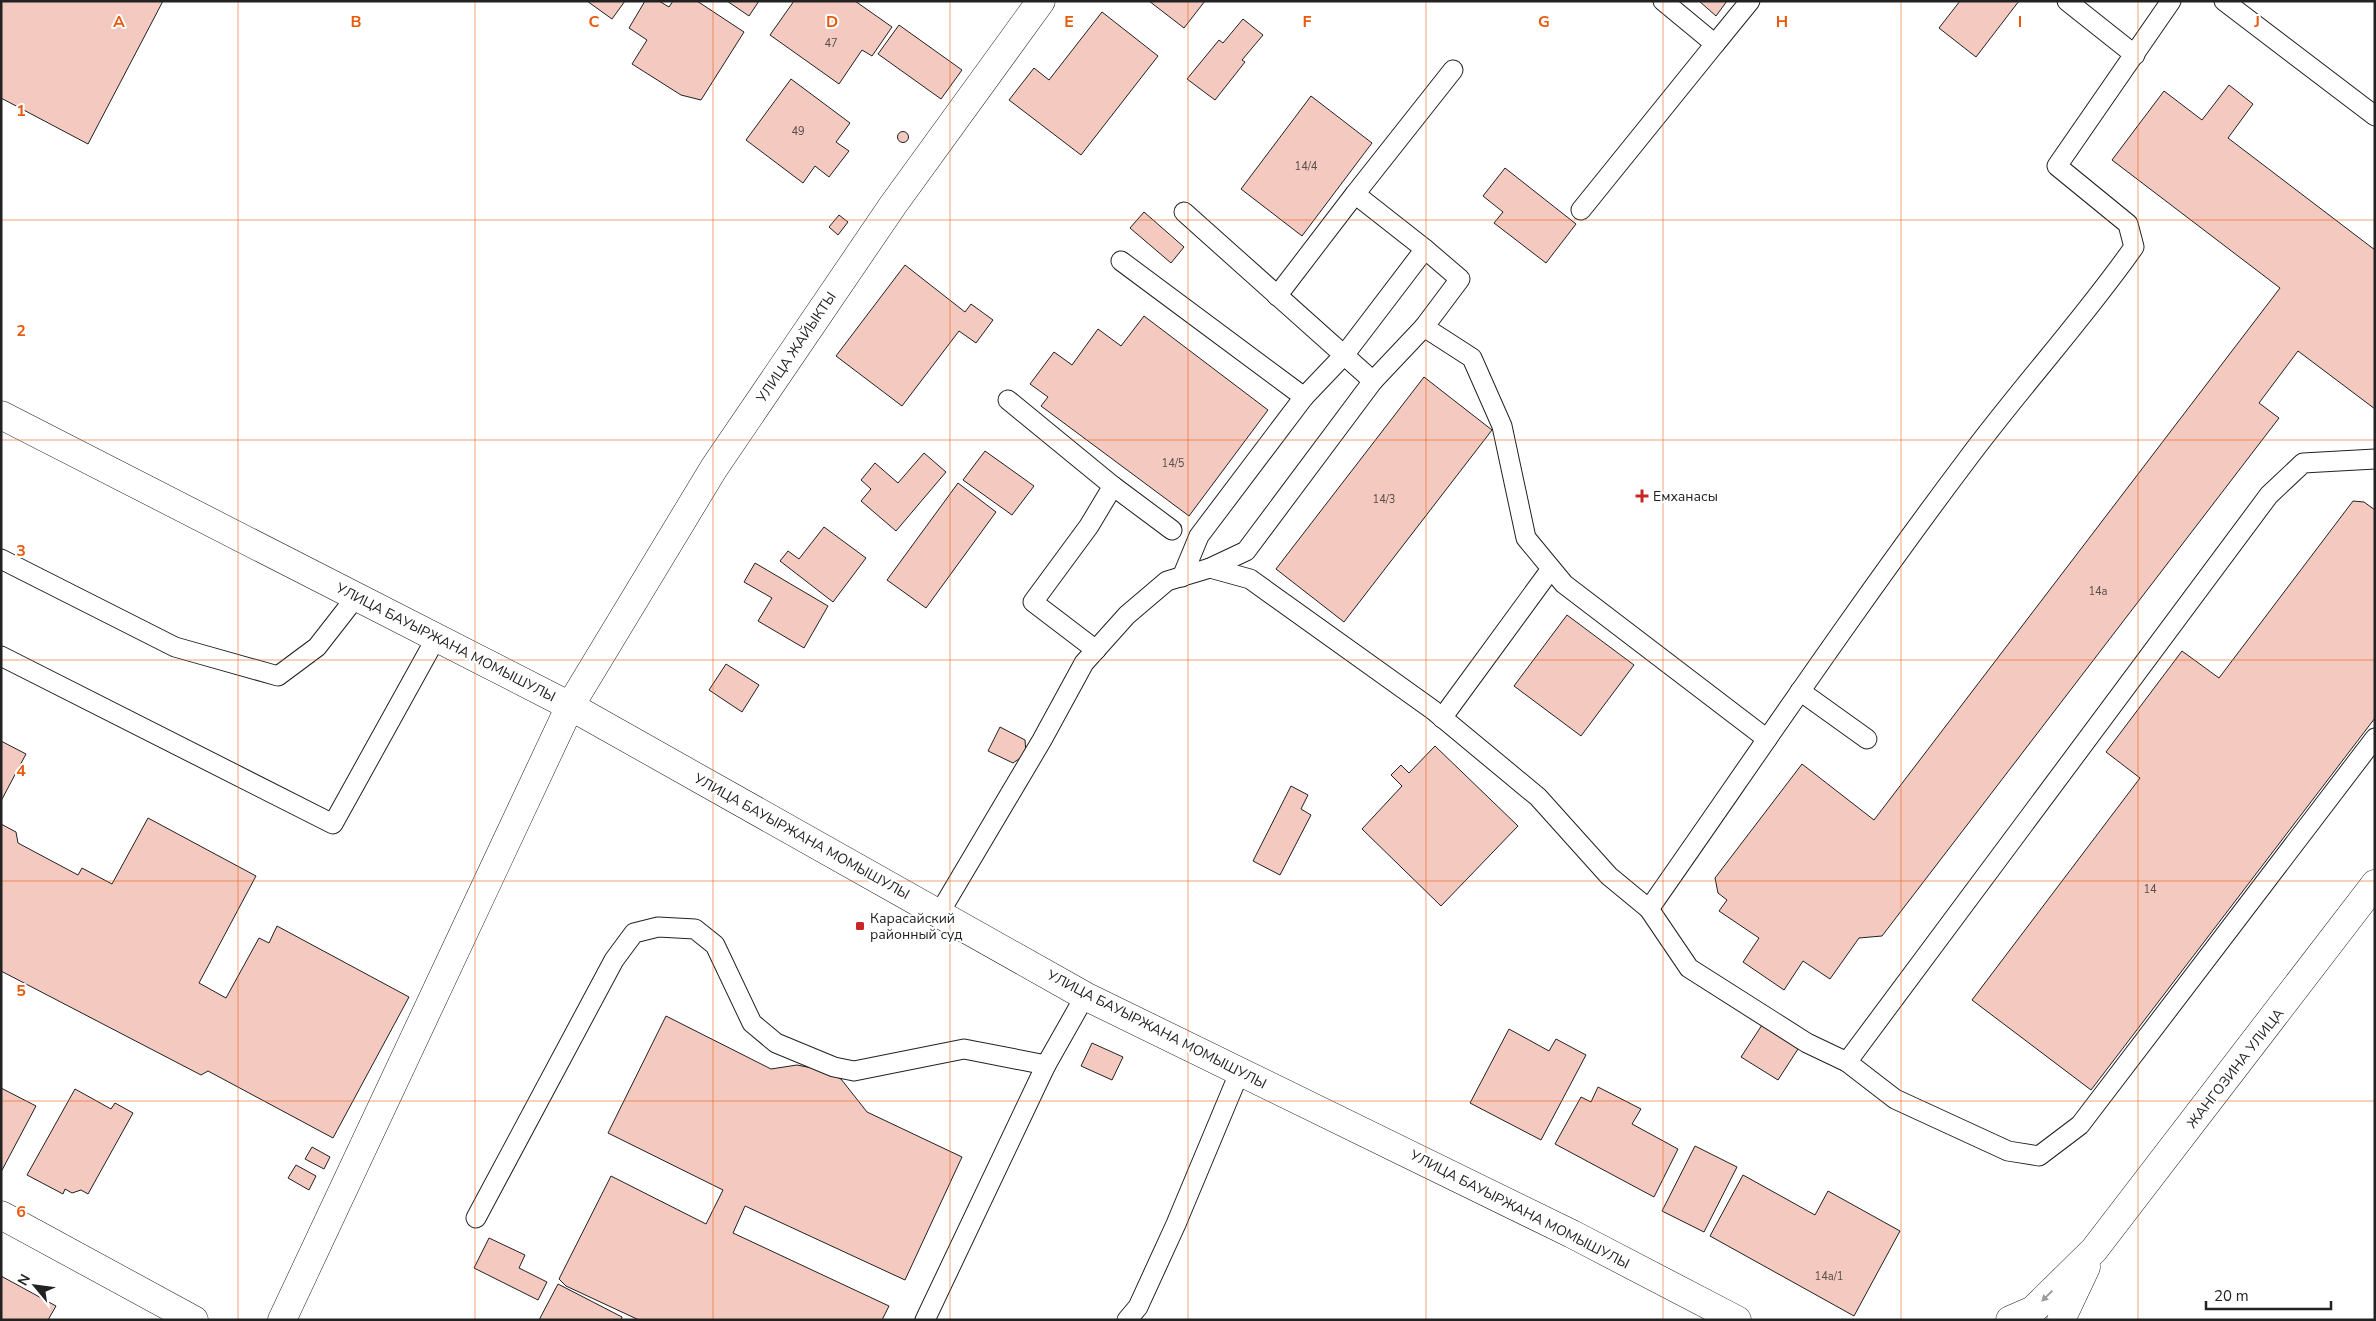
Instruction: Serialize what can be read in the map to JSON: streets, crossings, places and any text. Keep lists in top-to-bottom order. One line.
{"streets":{"street":["УЛИЦА ЖАЙЫКТЫ","УЛИЦА БАУЫРЖАНА МОМЫШУЛЫ","ЖАНГОЗИНА УЛИЦА"]},"crossings":[["УЛИЦА ЖАЙЫКТЫ","УЛИЦА БАУЫРЖАНА МОМЫШУЛЫ"]],"places":{"health":["Емханасы"],"transit":["Карасайский районный суд"]},"house_numbers":["47","49","14/4","14/5","14/3","14а","14","14а/1"],"scale_bar":"20 m","north":"top left","grid":{"columns":["A","B","C","D","E","F","G","H","I","J"],"rows":["1","2","3","4","5","6"]}}
